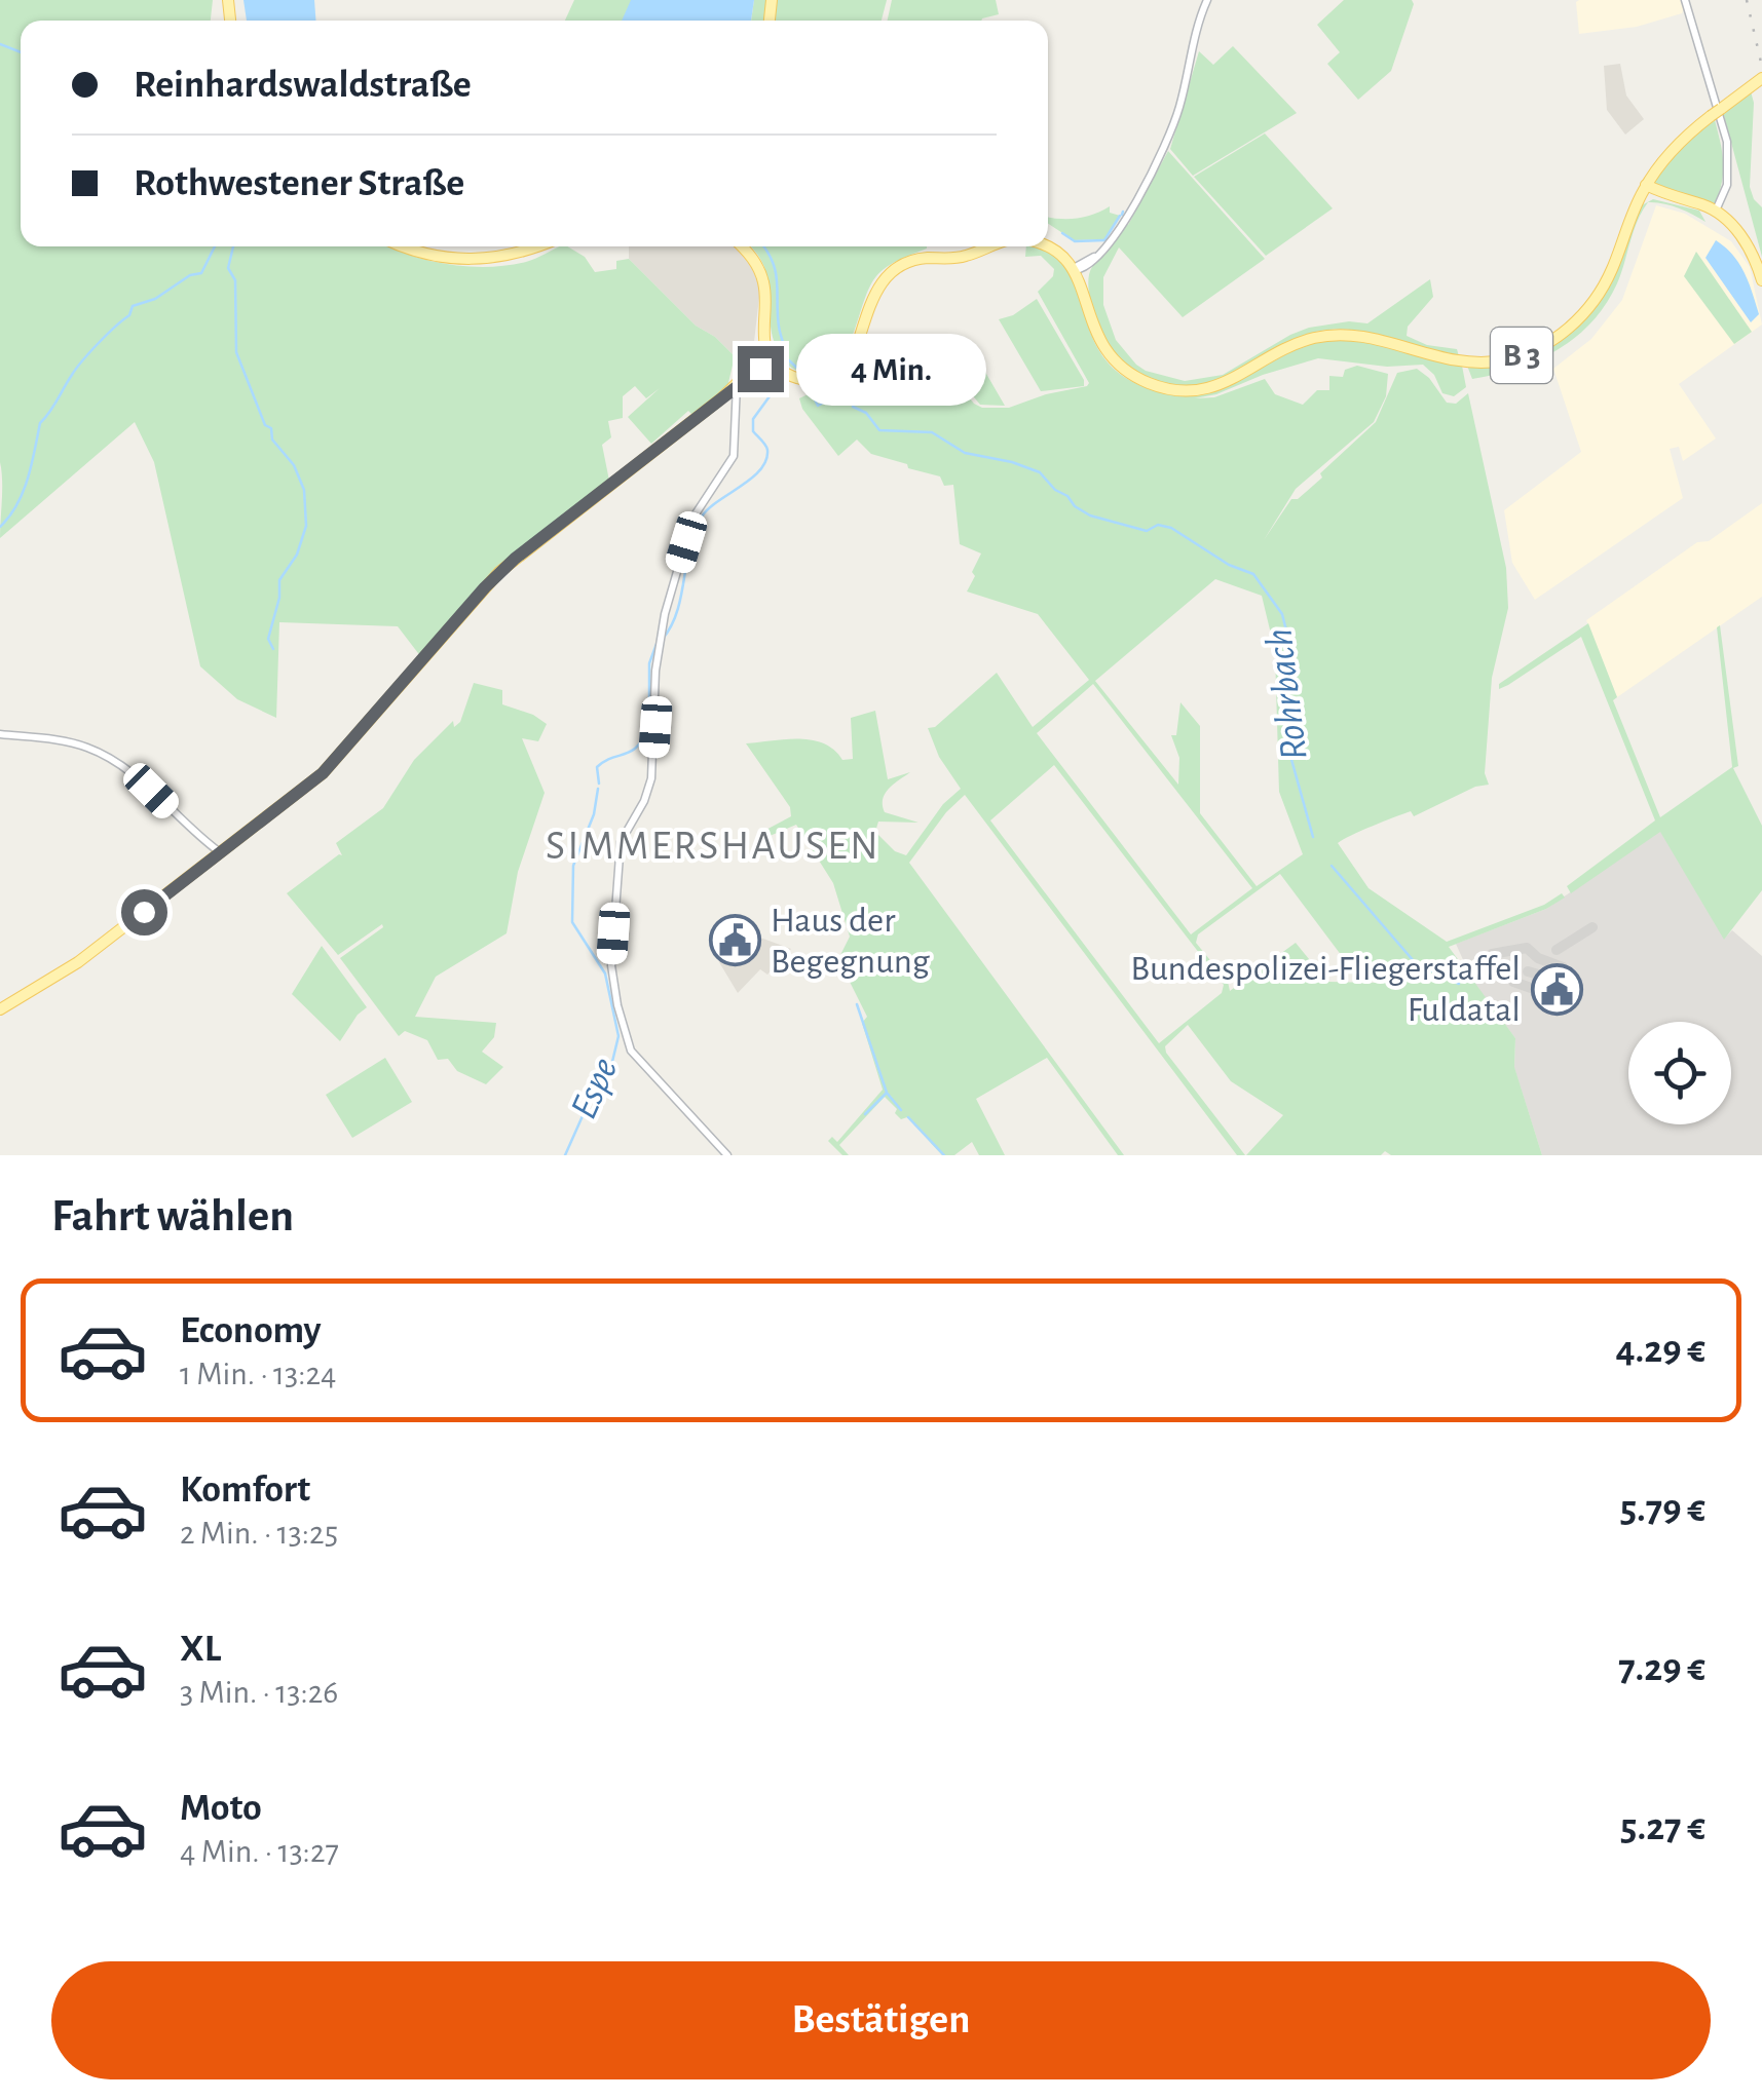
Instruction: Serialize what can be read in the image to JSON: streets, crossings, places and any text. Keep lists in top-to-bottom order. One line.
{"streets":{"main road":["B 3"]},"districts":["SIMMERSHAUSEN"],"water":["Rohrbach","Espe"],"places":{"public building":["Haus der Begegnung","Bundespolizei-Fliegerstaffel Fuldatal"]},"page":{"banner":["Reinhardswaldstraße","Rothwestener Straße"],"bubble":"4 Min.","heading":"Fahrt wählen","list":[{"name":"Economy","note":"1 Min. · 13:24","value":"4.29 €"},{"name":"Komfort","note":"2 Min. · 13:25","value":"5.79 €"},{"name":"XL","note":"3 Min. · 13:26","value":"7.29 €"},{"name":"Moto","note":"4 Min. · 13:27","value":"5.27 €"}],"buttons":"Bestätigen"}}
